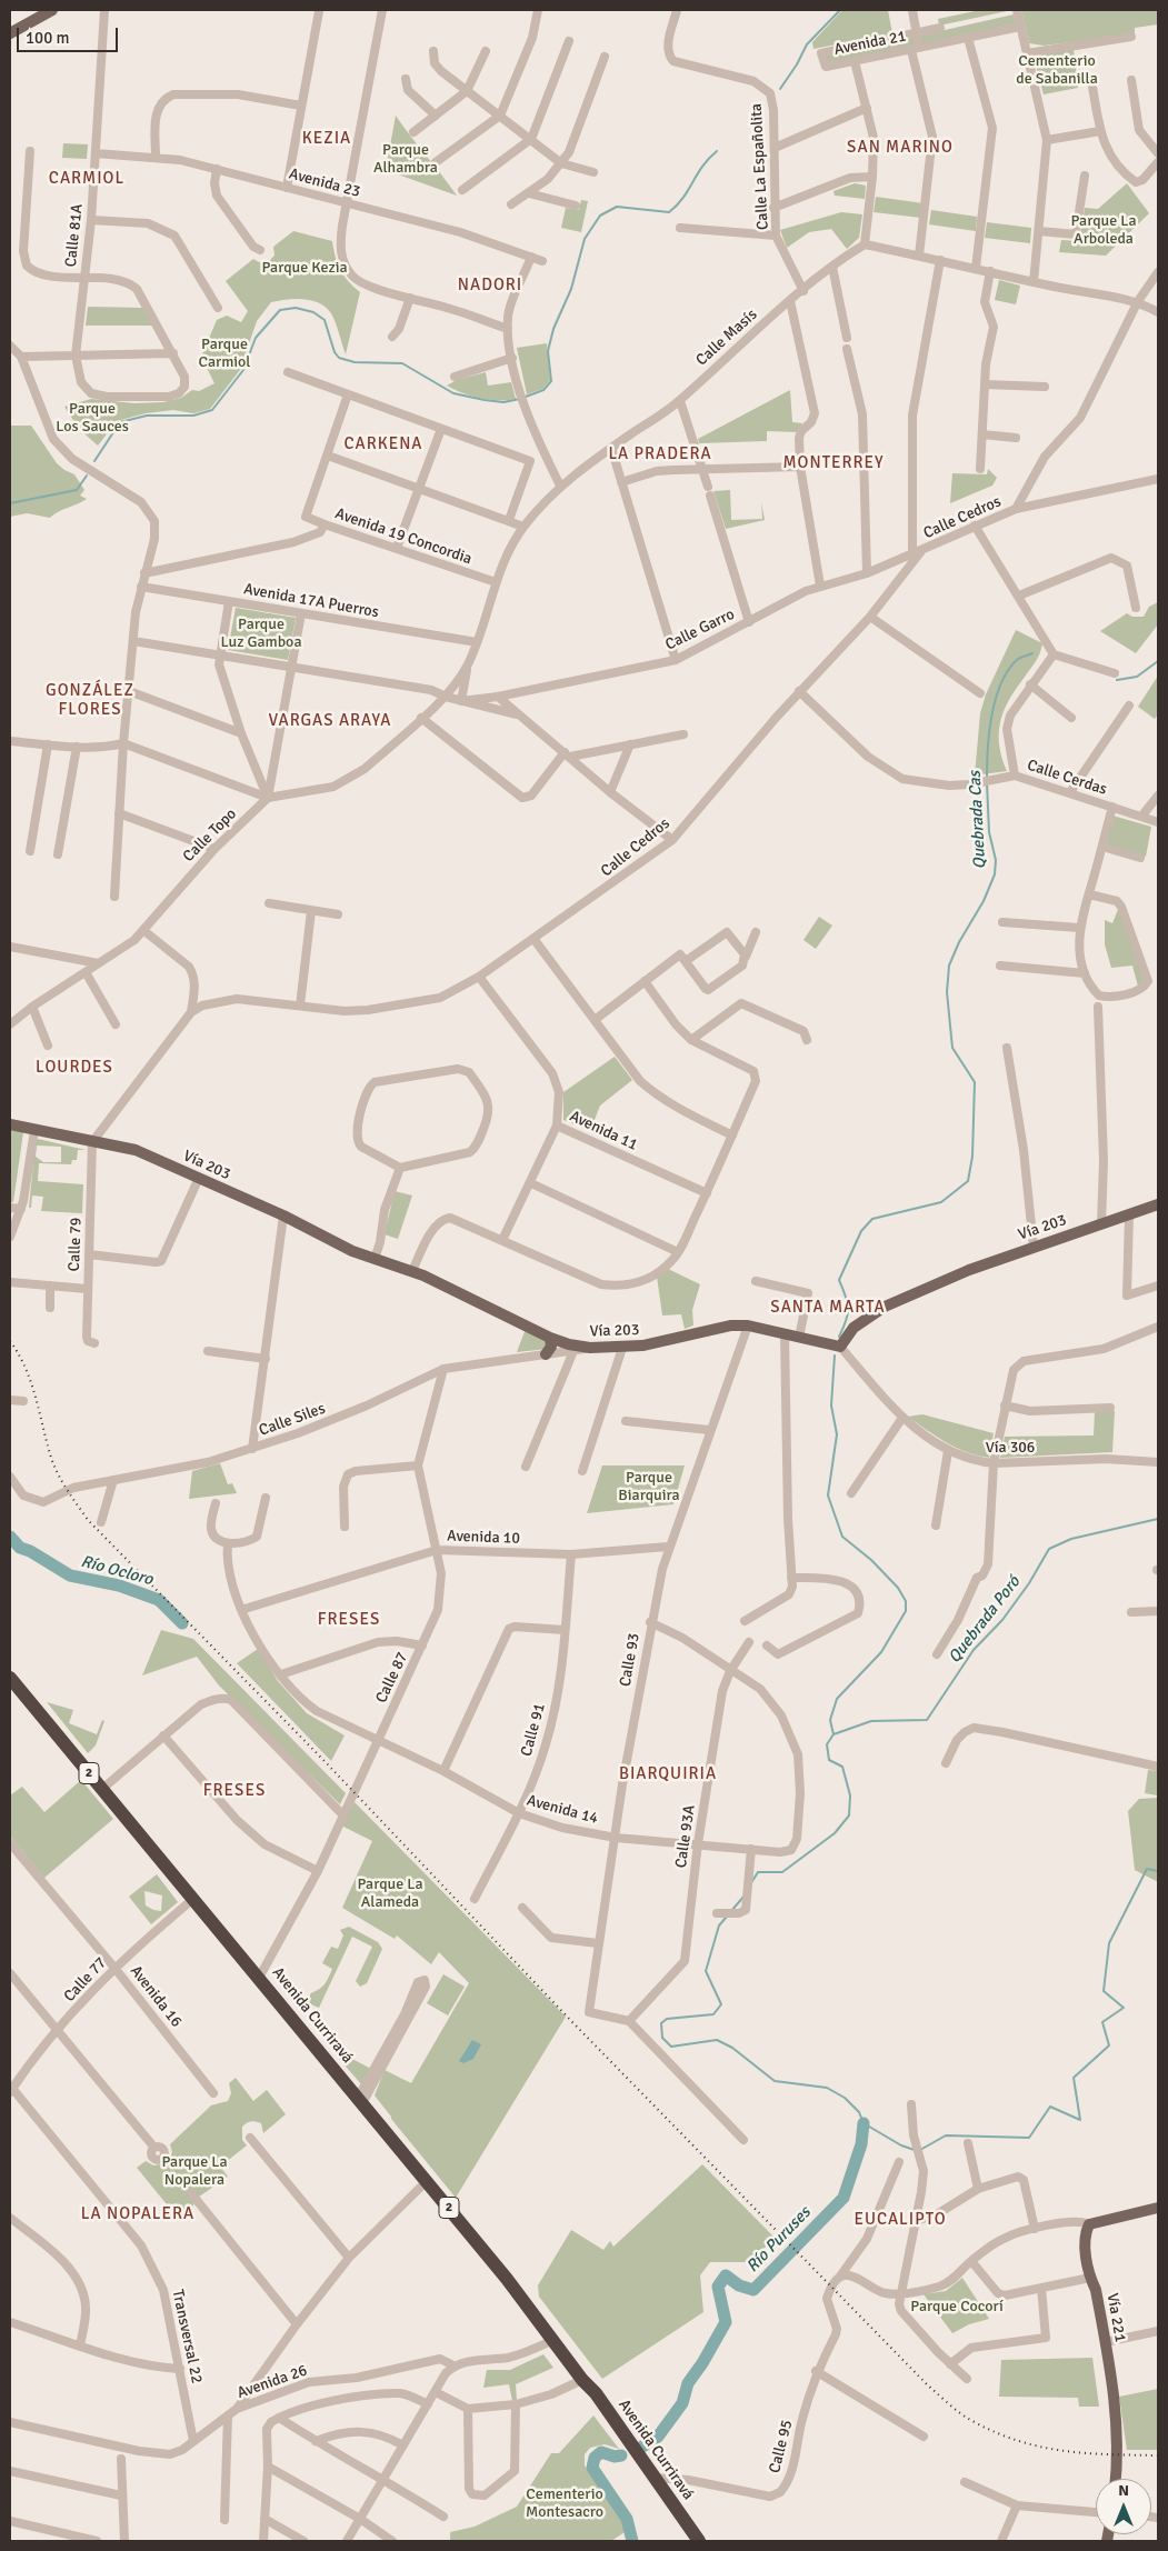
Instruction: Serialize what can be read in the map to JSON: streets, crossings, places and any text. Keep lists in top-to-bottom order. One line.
{"streets":{"highway":["2","Avenida Curriravá"],"main road":["Vía 203","Vía 221"],"street":["Avenida 21","Calle La Españolita","Avenida 23","Calle 81A","Calle Masís","Calle Cedros","Avenida 19 Concordia","Avenida 17A Puerros","Calle Garro","Calle Cerdas","Calle Topo","Avenida 11","Calle 79","Calle Siles","Vía 306","Avenida 10","Calle 93","Calle 87","Calle 91","Avenida 14","Calle 93A","Calle 77","Avenida 16","Transversal 22","Avenida 26","Calle 95"]},"crossings":[["Calle La Españolita","Calle Masís"],["Avenida 23","Calle 81A"],["Calle Masís","Avenida 19 Concordia"],["Calle Masís","Avenida 17A Puerros"],["Calle Masís","Calle Garro"],["Calle Cedros","Calle Garro"],["Calle Cedros","Calle Cerdas"],["Calle Cedros","Avenida 11"],["Vía 203","Calle 79"],["Vía 203","Calle Siles"],["Vía 203","Vía 306"],["Vía 203","Calle 93"],["Calle Siles","Calle 87"],["Avenida 10","Calle 93"],["Avenida 10","Calle 87"],["Avenida 10","Calle 91"],["Avenida 10","Avenida 14"],["Calle 93","Avenida 14"],["Calle 93","Calle 93A"],["Calle 87","Avenida 14"],["Calle 87","Avenida Curriravá"],["Calle 91","Avenida 14"],["Avenida 14","Calle 93A"],["Calle 77","Avenida 16"],["Calle 77","Avenida Curriravá"],["Calle 77","Transversal 22"],["Avenida Curriravá","Avenida 26"],["Avenida Curriravá","Calle 95"],["Transversal 22","Avenida 26"]],"districts":["KEZIA","SAN MARINO","CARMIOL","NADORI","CARKENA","LA PRADERA","MONTERREY","GONZÁLEZ FLORES","VARGAS ARAYA","LOURDES","SANTA MARTA","FRESES","BIARQUIRIA","FRESES","LA NOPALERA","EUCALIPTO"],"water":["Quebrada Cas","Río Ocloro","Quebrada Poró","Río Puruses"],"parks":["Cementerio de Sabanilla","Parque Alhambra","Parque La Arboleda","Parque Kezia","Parque Carmiol","Parque Los Sauces","Parque Luz Gamboa","Parque Biarquira","Parque La Alameda","Parque La Nopalera","Parque Cocorí","Cementerio Montesacro"],"scale_bar":"100 m","north":"top"}
